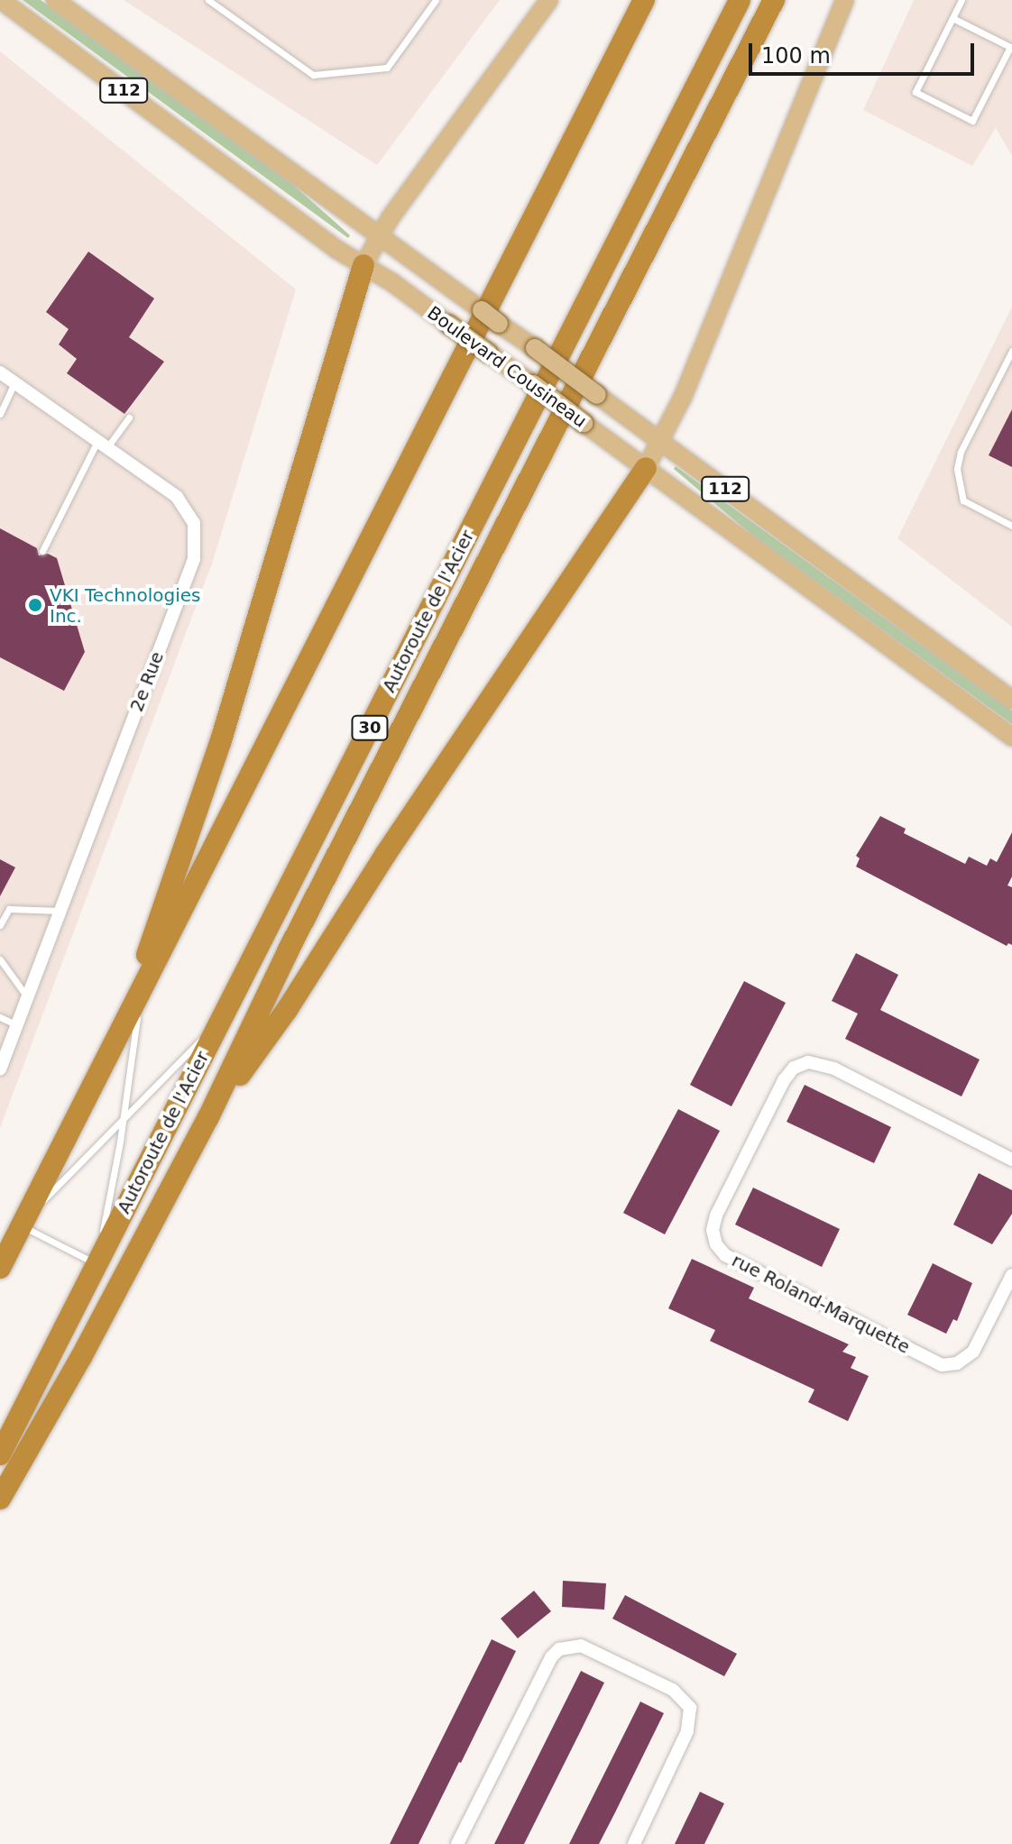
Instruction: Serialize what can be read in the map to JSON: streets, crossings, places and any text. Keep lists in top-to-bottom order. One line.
{"streets":{"highway":["Autoroute de l'Acier","30"],"main road":["112","Boulevard Cousineau"],"street":["2e Rue","rue Roland-Marquette"]},"places":["VKI Technologies Inc."],"scale_bar":"100 m"}
